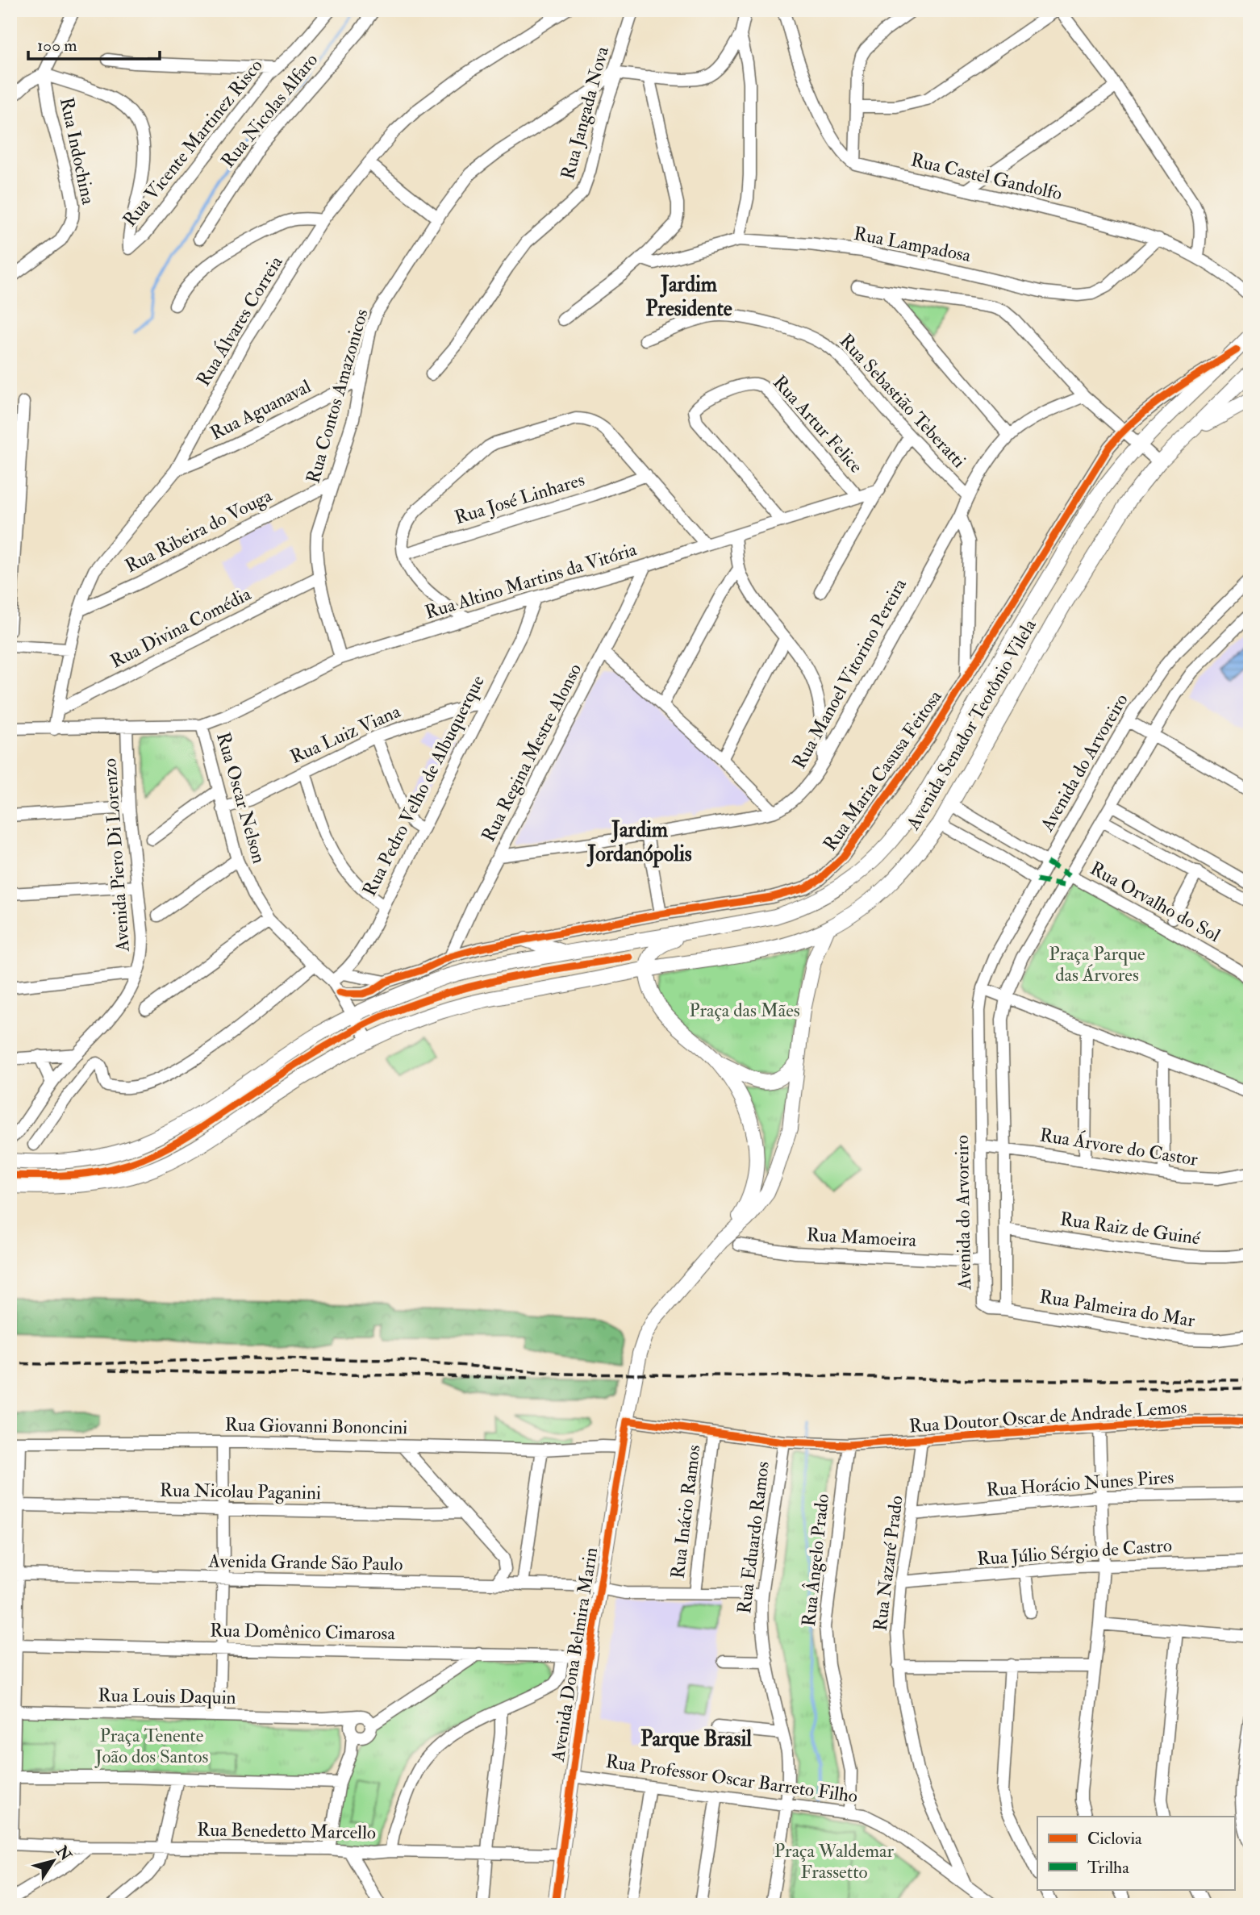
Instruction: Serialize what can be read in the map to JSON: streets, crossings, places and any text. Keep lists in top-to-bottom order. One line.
{"streets":{"main road":["Avenida Senador Teotônio Vilela","Avenida Dona Belmira Marin"],"street":["Rua Nicolas Alfaro","Rua Jangada Nova","Rua Vicente Martinez Risco","Rua Indochina","Rua Castel Gandolfo","Rua Lampadosa","Rua Álvares Correia","Rua Contos Amazonicos","Rua Sebastião Teberatti","Rua Aguanaval","Rua Artur Felice","Rua José Linhares","Rua Ribeira do Vouga","Rua Altino Martins da Vitória","Rua Divina Comédia","Rua Manoel Vitorino Pereira","Rua Luiz Viana","Rua Regina Mestre Alonso","Avenida do Arvoreiro","Rua Maria Casusa Feitosa","Rua Pedro Velho de Albuquerque","Rua Oscar Nelson","Avenida Piero Di Lorenzo","Rua Orvalho do Sol","Rua Árvore do Castor","Rua Raiz de Guiné","Rua Mamoeira","Rua Palmeira do Mar","Rua Doutor Oscar de Andrade Lemos","Rua Giovanni Bononcini","Rua Horácio Nunes Pires","Rua Nicolau Paganini","Rua Inácio Ramos","Rua Eduardo Ramos","Rua Júlio Sérgio de Castro","Rua Ângelo Prado","Avenida Grande São Paulo","Rua Nazaré Prado","Rua Domênico Cimarosa","Rua Louis Daquin","Rua Professor Oscar Barreto Filho","Rua Benedetto Marcello"]},"crossings":[["Rua Jangada Nova","Rua Contos Amazonicos"],["Rua Vicente Martinez Risco","Rua Indochina"],["Rua Castel Gandolfo","Rua Lampadosa"],["Rua Álvares Correia","Rua Aguanaval"],["Rua Álvares Correia","Rua Ribeira do Vouga"],["Rua Álvares Correia","Rua Divina Comédia"],["Rua Contos Amazonicos","Rua Aguanaval"],["Rua Contos Amazonicos","Rua Ribeira do Vouga"],["Rua Contos Amazonicos","Rua Altino Martins da Vitória"],["Rua Contos Amazonicos","Rua Divina Comédia"],["Rua Sebastião Teberatti","Rua Manoel Vitorino Pereira"],["Rua Artur Felice","Rua Altino Martins da Vitória"],["Rua Altino Martins da Vitória","Rua Regina Mestre Alonso"],["Rua Altino Martins da Vitória","Rua Pedro Velho de Albuquerque"],["Rua Altino Martins da Vitória","Rua Oscar Nelson"],["Rua Manoel Vitorino Pereira","Rua Regina Mestre Alonso"],["Avenida Senador Teotônio Vilela","Rua Maria Casusa Feitosa"],["Avenida Senador Teotônio Vilela","Rua Oscar Nelson"],["Avenida Senador Teotônio Vilela","Avenida Dona Belmira Marin"],["Rua Luiz Viana","Rua Pedro Velho de Albuquerque"],["Rua Luiz Viana","Rua Oscar Nelson"],["Rua Regina Mestre Alonso","Rua Maria Casusa Feitosa"],["Avenida do Arvoreiro","Rua Árvore do Castor"],["Avenida do Arvoreiro","Rua Mamoeira"],["Avenida do Arvoreiro","Rua Palmeira do Mar"],["Rua Maria Casusa Feitosa","Rua Pedro Velho de Albuquerque"],["Rua Maria Casusa Feitosa","Rua Oscar Nelson"],["Rua Pedro Velho de Albuquerque","Rua Oscar Nelson"],["Rua Doutor Oscar de Andrade Lemos","Rua Inácio Ramos"],["Rua Doutor Oscar de Andrade Lemos","Rua Eduardo Ramos"],["Rua Doutor Oscar de Andrade Lemos","Rua Ângelo Prado"],["Rua Doutor Oscar de Andrade Lemos","Rua Nazaré Prado"],["Rua Doutor Oscar de Andrade Lemos","Avenida Dona Belmira Marin"],["Rua Giovanni Bononcini","Avenida Dona Belmira Marin"],["Rua Horácio Nunes Pires","Rua Nazaré Prado"],["Rua Inácio Ramos","Avenida Grande São Paulo"],["Rua Eduardo Ramos","Avenida Grande São Paulo"],["Rua Eduardo Ramos","Rua Professor Oscar Barreto Filho"],["Rua Júlio Sérgio de Castro","Rua Nazaré Prado"],["Rua Ângelo Prado","Rua Professor Oscar Barreto Filho"],["Avenida Grande São Paulo","Avenida Dona Belmira Marin"],["Rua Nazaré Prado","Rua Professor Oscar Barreto Filho"],["Rua Domênico Cimarosa","Avenida Dona Belmira Marin"],["Avenida Dona Belmira Marin","Rua Professor Oscar Barreto Filho"],["Avenida Dona Belmira Marin","Rua Benedetto Marcello"]],"districts":["Jardim Presidente","Jardim Jordanópolis","Parque Brasil"],"parks":["Praça Parque das Árvores","Praça das Mães","Praça Tenente João dos Santos","Praça Waldemar Frassetto"],"legend":["Ciclovia","Trilha"],"scale_bar":"100 m","north":"top right"}
